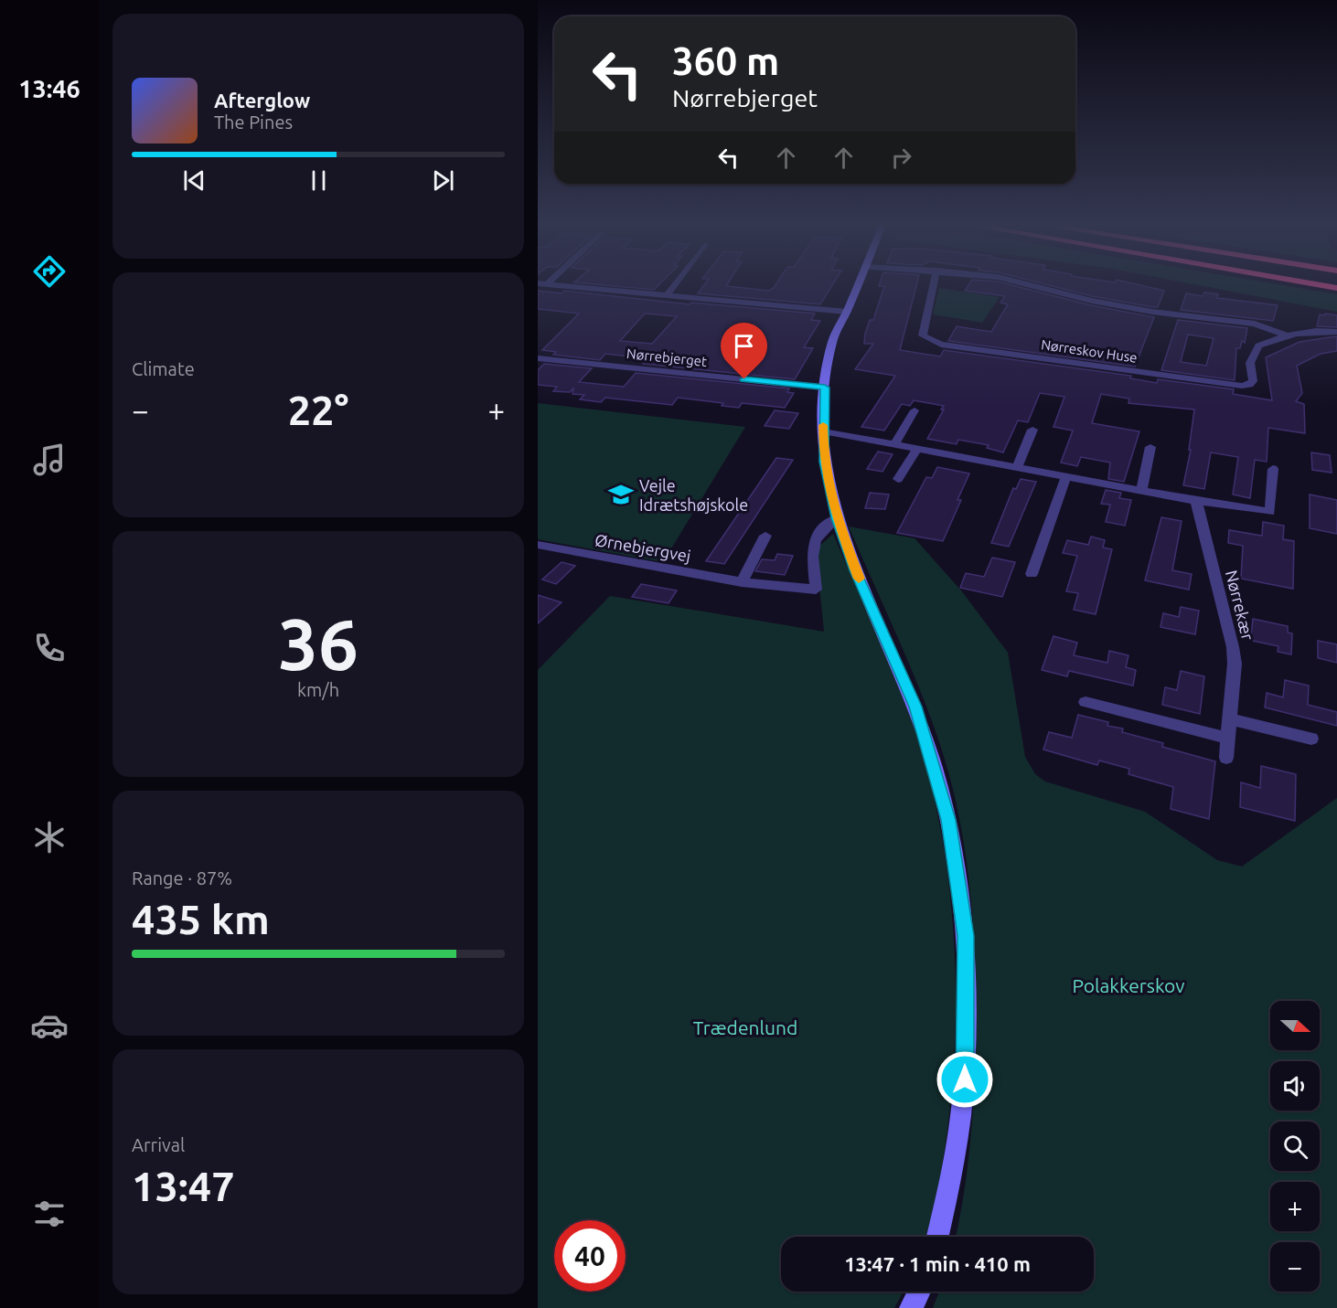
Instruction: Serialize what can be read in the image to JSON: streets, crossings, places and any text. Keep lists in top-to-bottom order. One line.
{"streets":{"street":["Nørreskov Huse","Nørrebjerget","Ørnebjergvej","Nørrekær"]},"parks":["Polakkerskov","Trædenlund"],"places":{"school or university":["Vejle Idrætshøjskole"]},"north":"right","page":{"tabs":"13:46","turn":["360 m","Nørrebjerget"],"song":["Afterglow","The Pines"],"tile":["Climate",["36","km/h"],["Range · 87%","435 km"],["Arrival","13:47"]],"heat":["−","22°","+"],"map_buttons":["+","−"],"limit":"40","trip":"13:47 · 1 min · 410 m"}}
